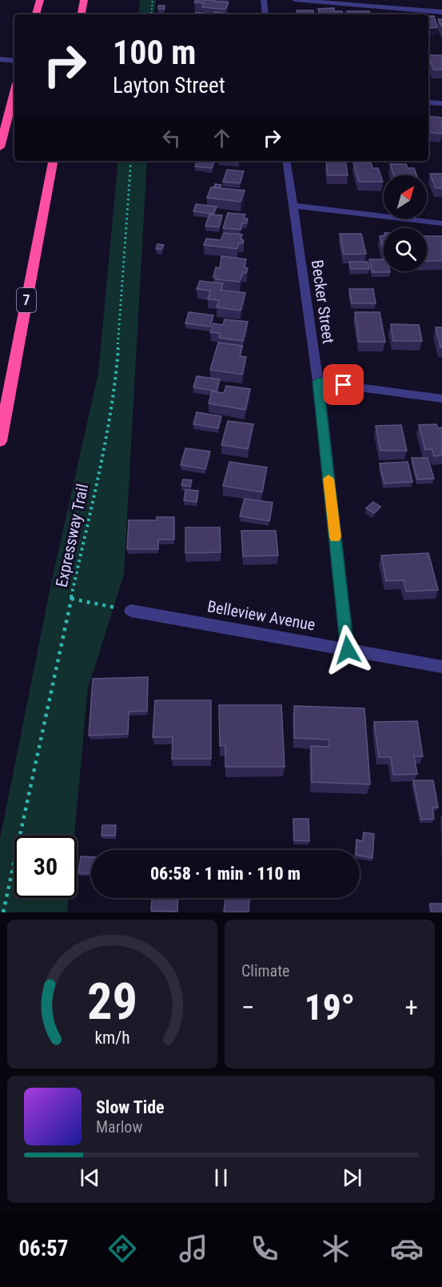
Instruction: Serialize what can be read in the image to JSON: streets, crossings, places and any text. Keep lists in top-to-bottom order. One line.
{"streets":{"highway":["7"],"street":["Becker Street","Belleview Avenue"],"path":["Expressway Trail"]},"crossings":[["Becker Street","Belleview Avenue"]],"north":"top right","page":{"turn":["100 m","Layton Street"],"limit":"30","trip":"06:58 · 1 min · 110 m","tile":"Climate","heat":["−","19°","+"],"song":["Slow Tide","Marlow"],"tabs":"06:57","gauge":["29","km/h"]}}
